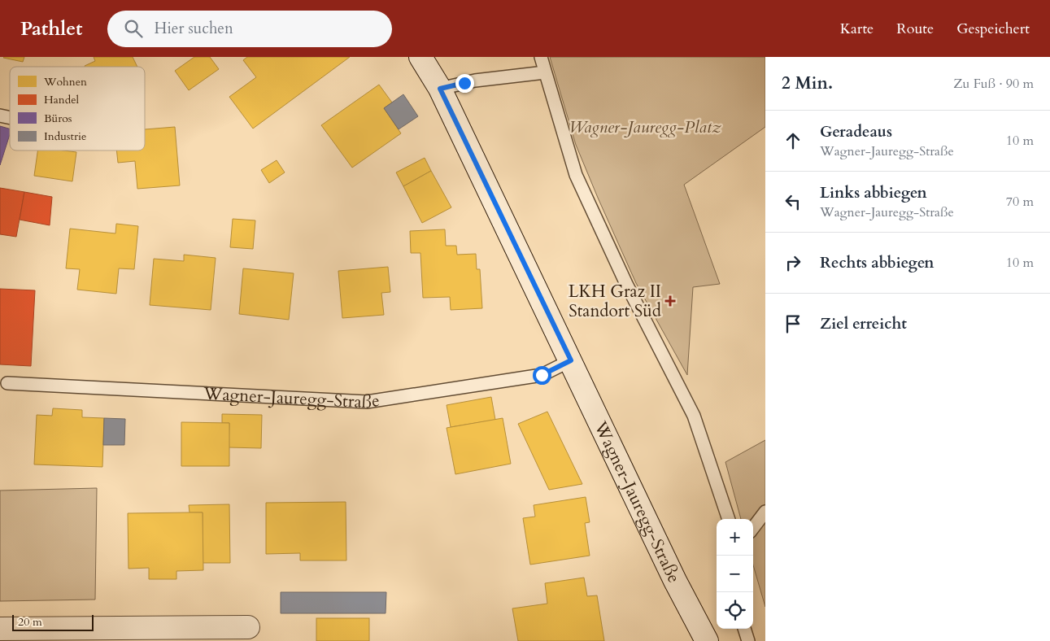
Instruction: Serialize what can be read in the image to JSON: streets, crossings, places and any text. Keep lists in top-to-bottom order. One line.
{"streets":{"main road":["Wagner-Jauregg-Straße"]},"parks":["Wagner-Jauregg-Platz"],"places":{"health":["LKH Graz II Standort Süd"]},"legend":["Wohnen","Handel","Büros","Industrie"],"scale_bar":"20 m","page":{"header":"Pathlet","search":"Hier suchen","nav":["Karte","Route","Gespeichert"],"heading":["2 Min.","Zu Fuß · 90 m"],"list":[["Geradeaus","Wagner-Jauregg-Straße","10 m"],["Links abbiegen","Wagner-Jauregg-Straße","70 m"],["Rechts abbiegen","10 m"],"Ziel erreicht"],"map_buttons":["+","−"],"scale":"20 m"}}
